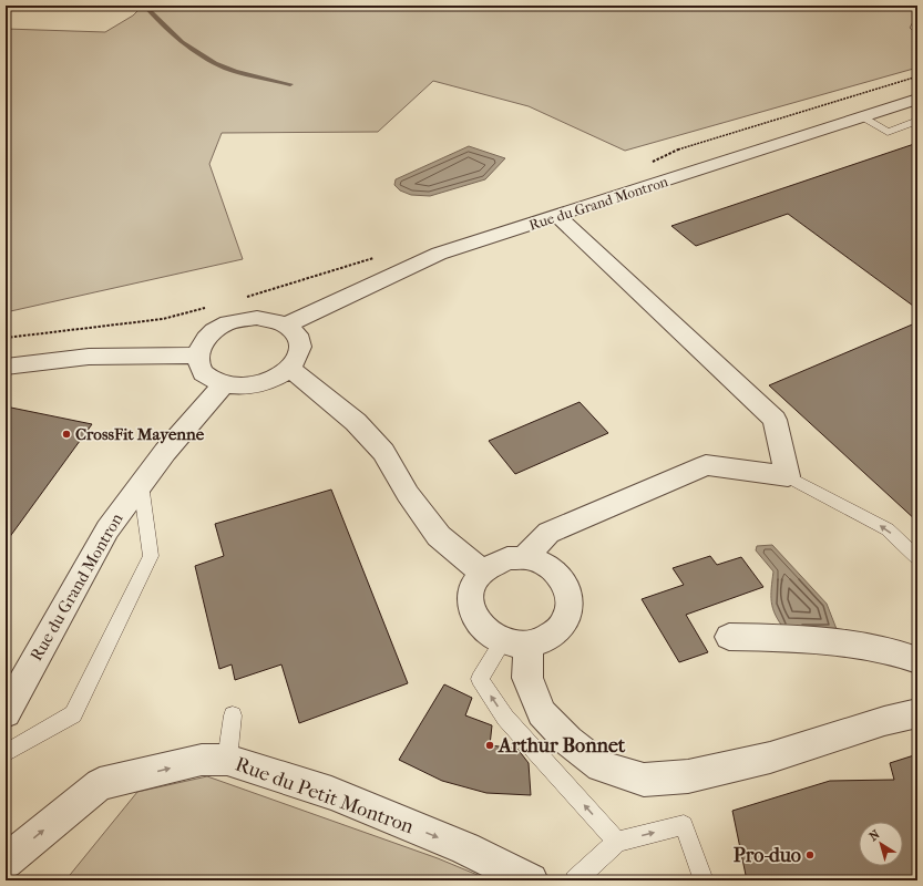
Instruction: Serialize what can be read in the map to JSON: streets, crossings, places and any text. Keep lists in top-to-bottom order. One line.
{"streets":{"street":["Rue du Grand Montron","Rue du Petit Montron"]},"one_way":["Rue du Petit Montron"],"places":["CrossFit Mayenne","Arthur Bonnet","Pro-duo"],"north":"top left"}
